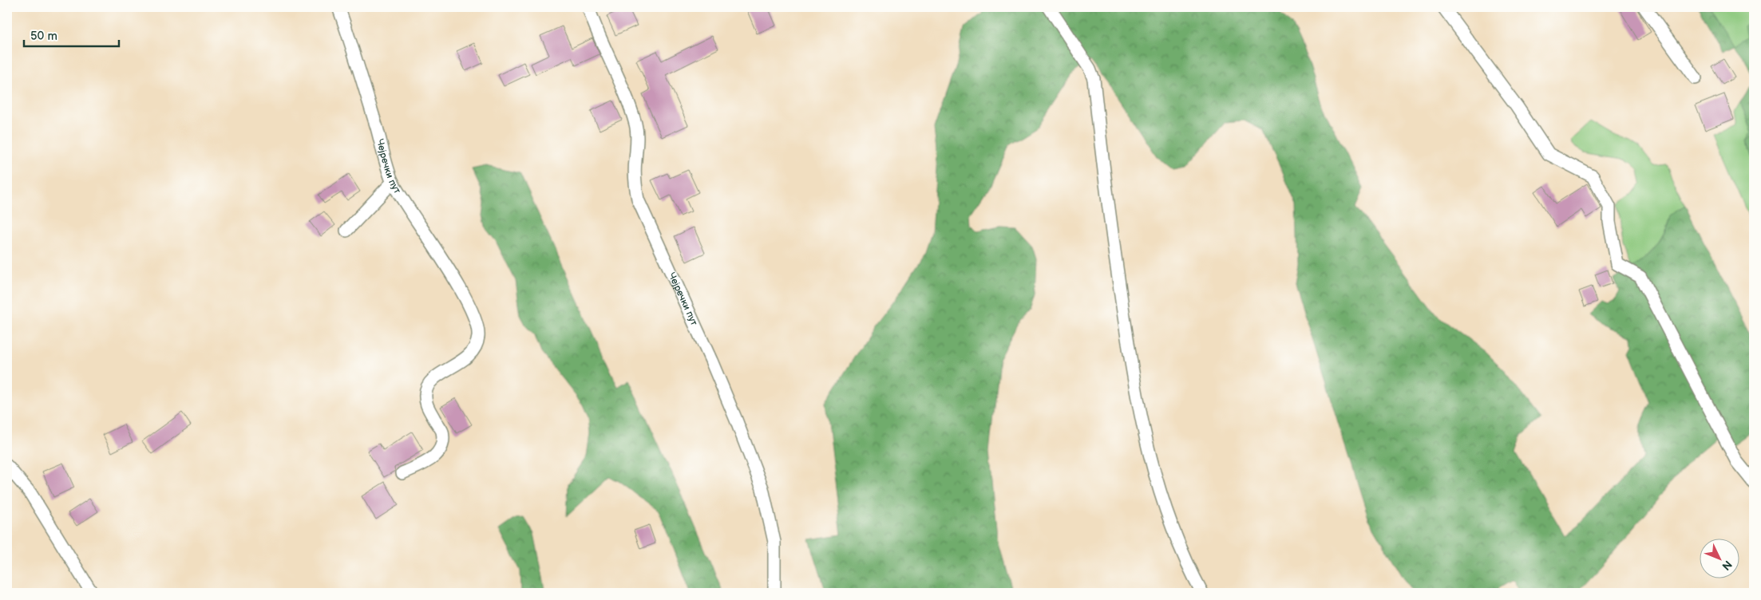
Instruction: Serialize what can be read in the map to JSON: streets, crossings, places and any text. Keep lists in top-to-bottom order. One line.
{"streets":{"street":["Чејречки пут"]},"scale_bar":"50 m","north":"bottom right"}
